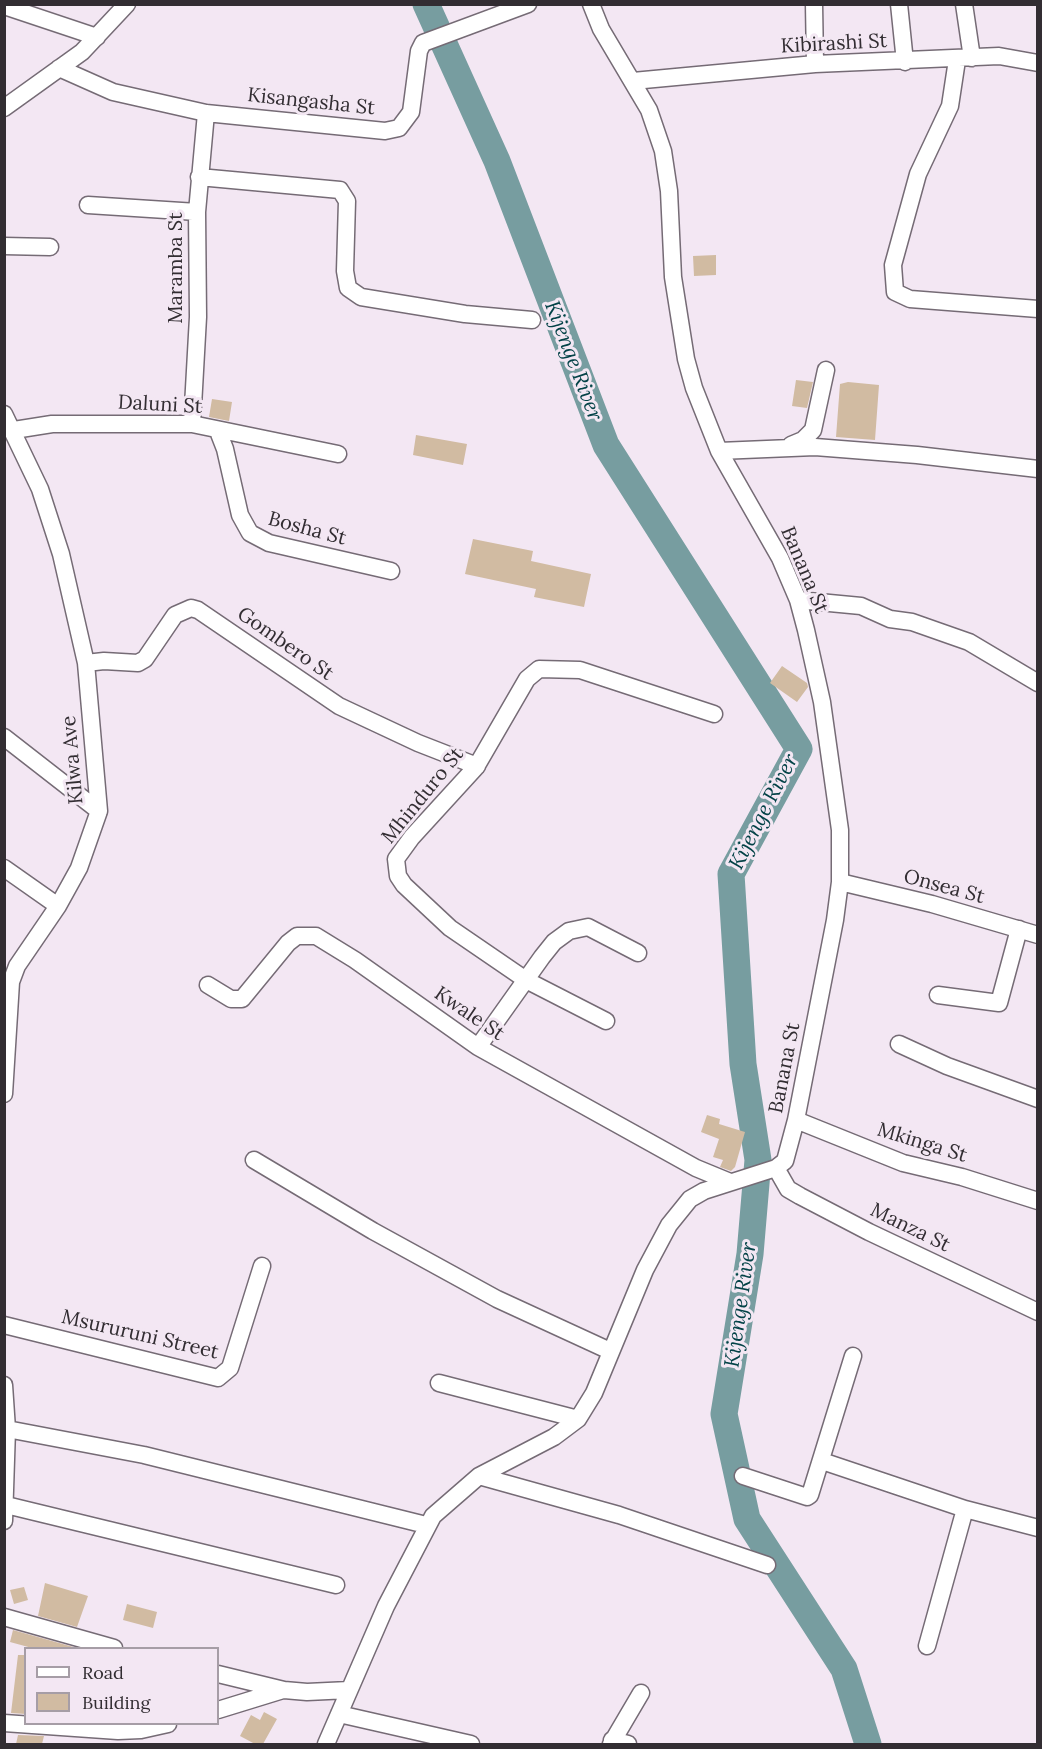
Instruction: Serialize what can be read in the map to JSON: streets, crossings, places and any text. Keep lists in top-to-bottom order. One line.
{"streets":{"street":["Kibirashi St","Kisangasha St","Maramba St","Daluni St","Bosha St","Banana St","Gombero St","Kilwa Ave","Mhinduro St","Onsea St","Kwale St","Mkinga St","Manza St","Msururuni Street"]},"crossings":[["Kibirashi St","Banana St"],["Kisangasha St","Maramba St"],["Maramba St","Daluni St"],["Daluni St","Bosha St"],["Daluni St","Kilwa Ave"],["Banana St","Onsea St"],["Banana St","Mkinga St"],["Banana St","Manza St"],["Gombero St","Kilwa Ave"],["Gombero St","Mhinduro St"]],"water":["Kijenge River"],"legend":["Road","Building"]}
